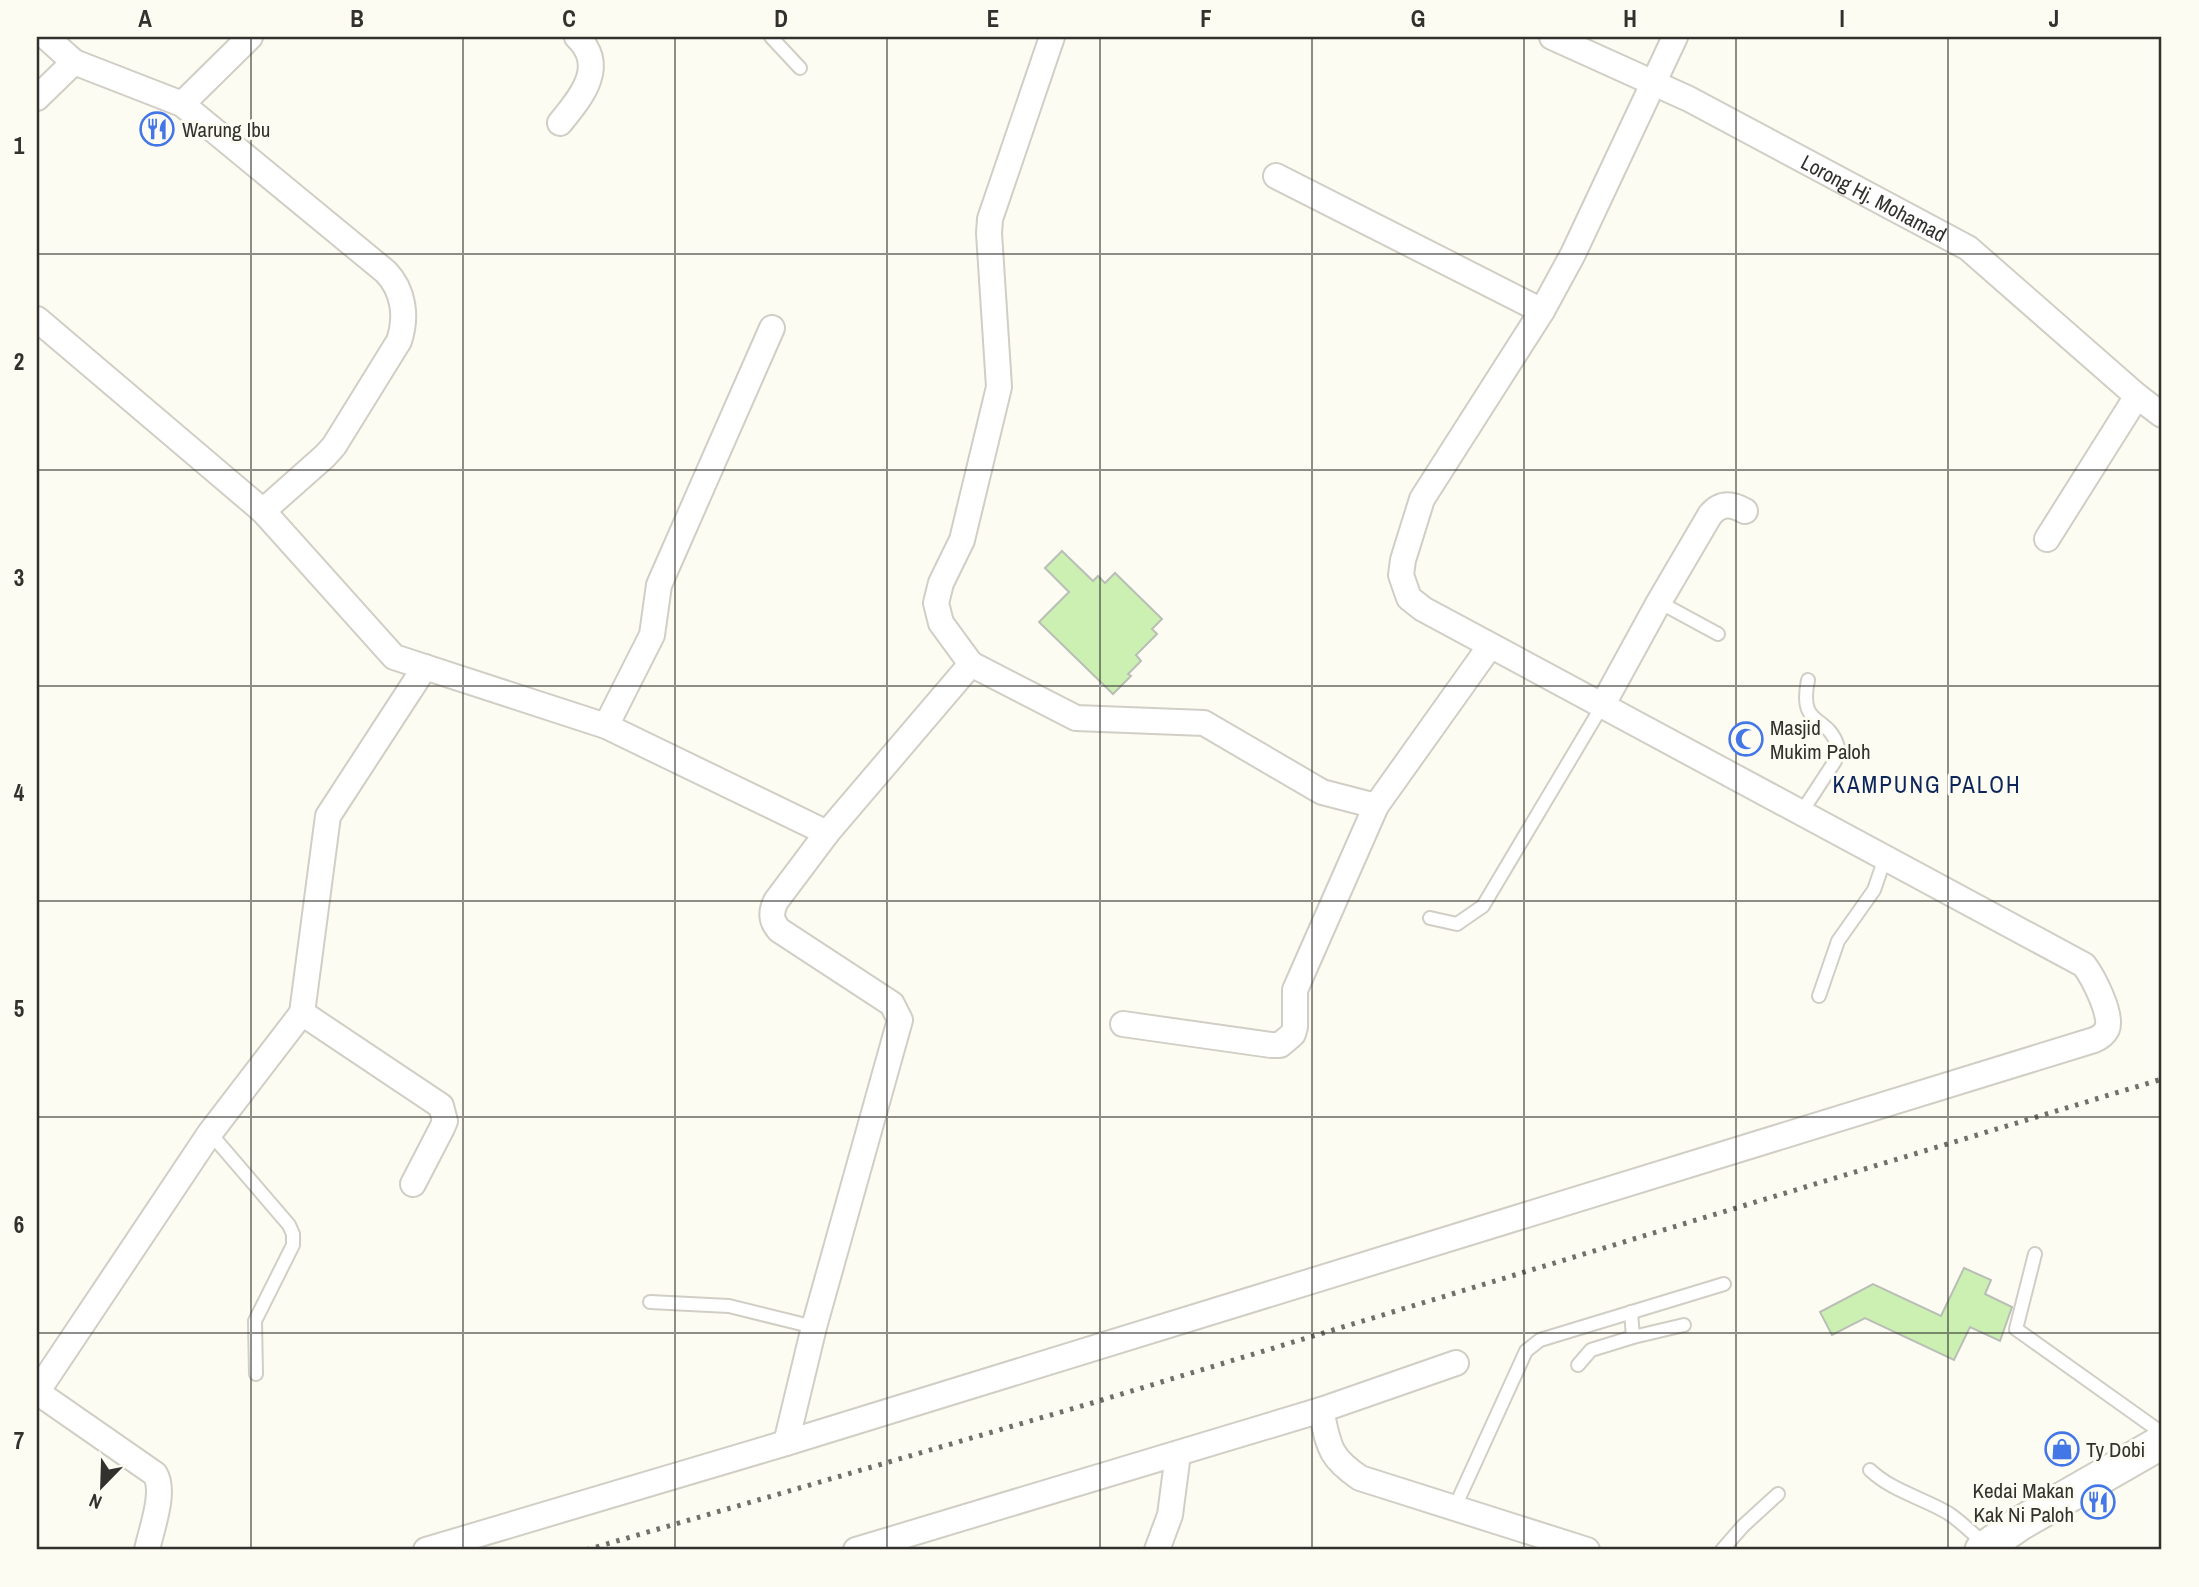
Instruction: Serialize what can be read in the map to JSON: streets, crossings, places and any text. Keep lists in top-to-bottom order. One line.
{"streets":{"street":["Lorong Hj. Mohamad"]},"districts":["KAMPUNG PALOH"],"places":{"restaurant":["Warung Ibu","Kedai Makan Kak Ni Paloh"],"mosque":["Masjid Mukim Paloh"],"shop":["Ty Dobi"]},"north":"bottom left","grid":{"columns":["A","B","C","D","E","F","G","H","I","J"],"rows":["1","2","3","4","5","6","7"]}}
